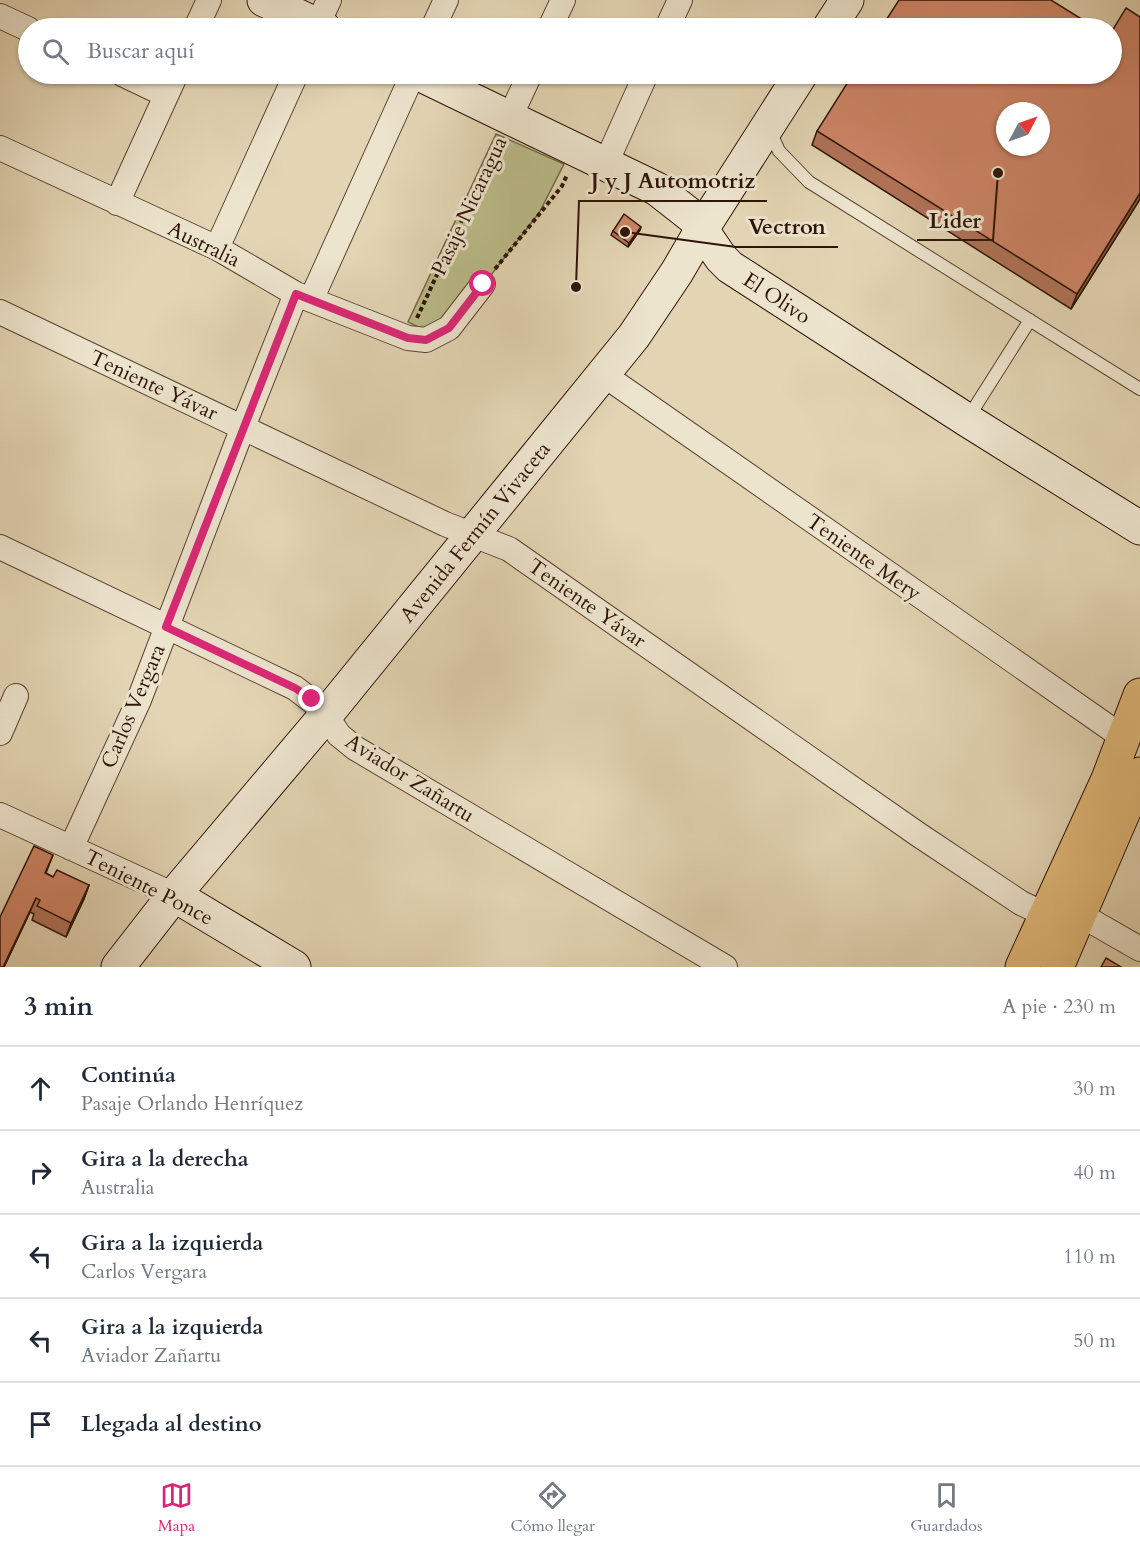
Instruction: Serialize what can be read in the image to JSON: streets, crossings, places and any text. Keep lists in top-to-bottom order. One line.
{"streets":{"main road":["El Olivo","Avenida Fermín Vivaceta","Teniente Ponce"],"street":["Pasaje Nicaragua","Australia","Teniente Yávar","Teniente Mery","Carlos Vergara","Aviador Zañartu"]},"crossings":[["Pasaje Nicaragua","Australia"],["Pasaje Nicaragua","El Olivo"],["Australia","Carlos Vergara"],["El Olivo","Avenida Fermín Vivaceta"],["Teniente Yávar","Avenida Fermín Vivaceta"],["Teniente Yávar","Carlos Vergara"],["Avenida Fermín Vivaceta","Teniente Mery"],["Avenida Fermín Vivaceta","Aviador Zañartu"],["Avenida Fermín Vivaceta","Teniente Ponce"],["Carlos Vergara","Aviador Zañartu"],["Carlos Vergara","Teniente Ponce"]],"places":["Lider","Vectron","J y J Automotriz"],"north":"top right","page":{"search":"Buscar aquí","heading":["3 min","A pie · 230 m"],"list":[["Continúa","Pasaje Orlando Henríquez","30 m"],["Gira a la derecha","Australia","40 m"],["Gira a la izquierda","Carlos Vergara","110 m"],["Gira a la izquierda","Aviador Zañartu","50 m"],"Llegada al destino"],"nav":["Mapa","Cómo llegar","Guardados"]}}
